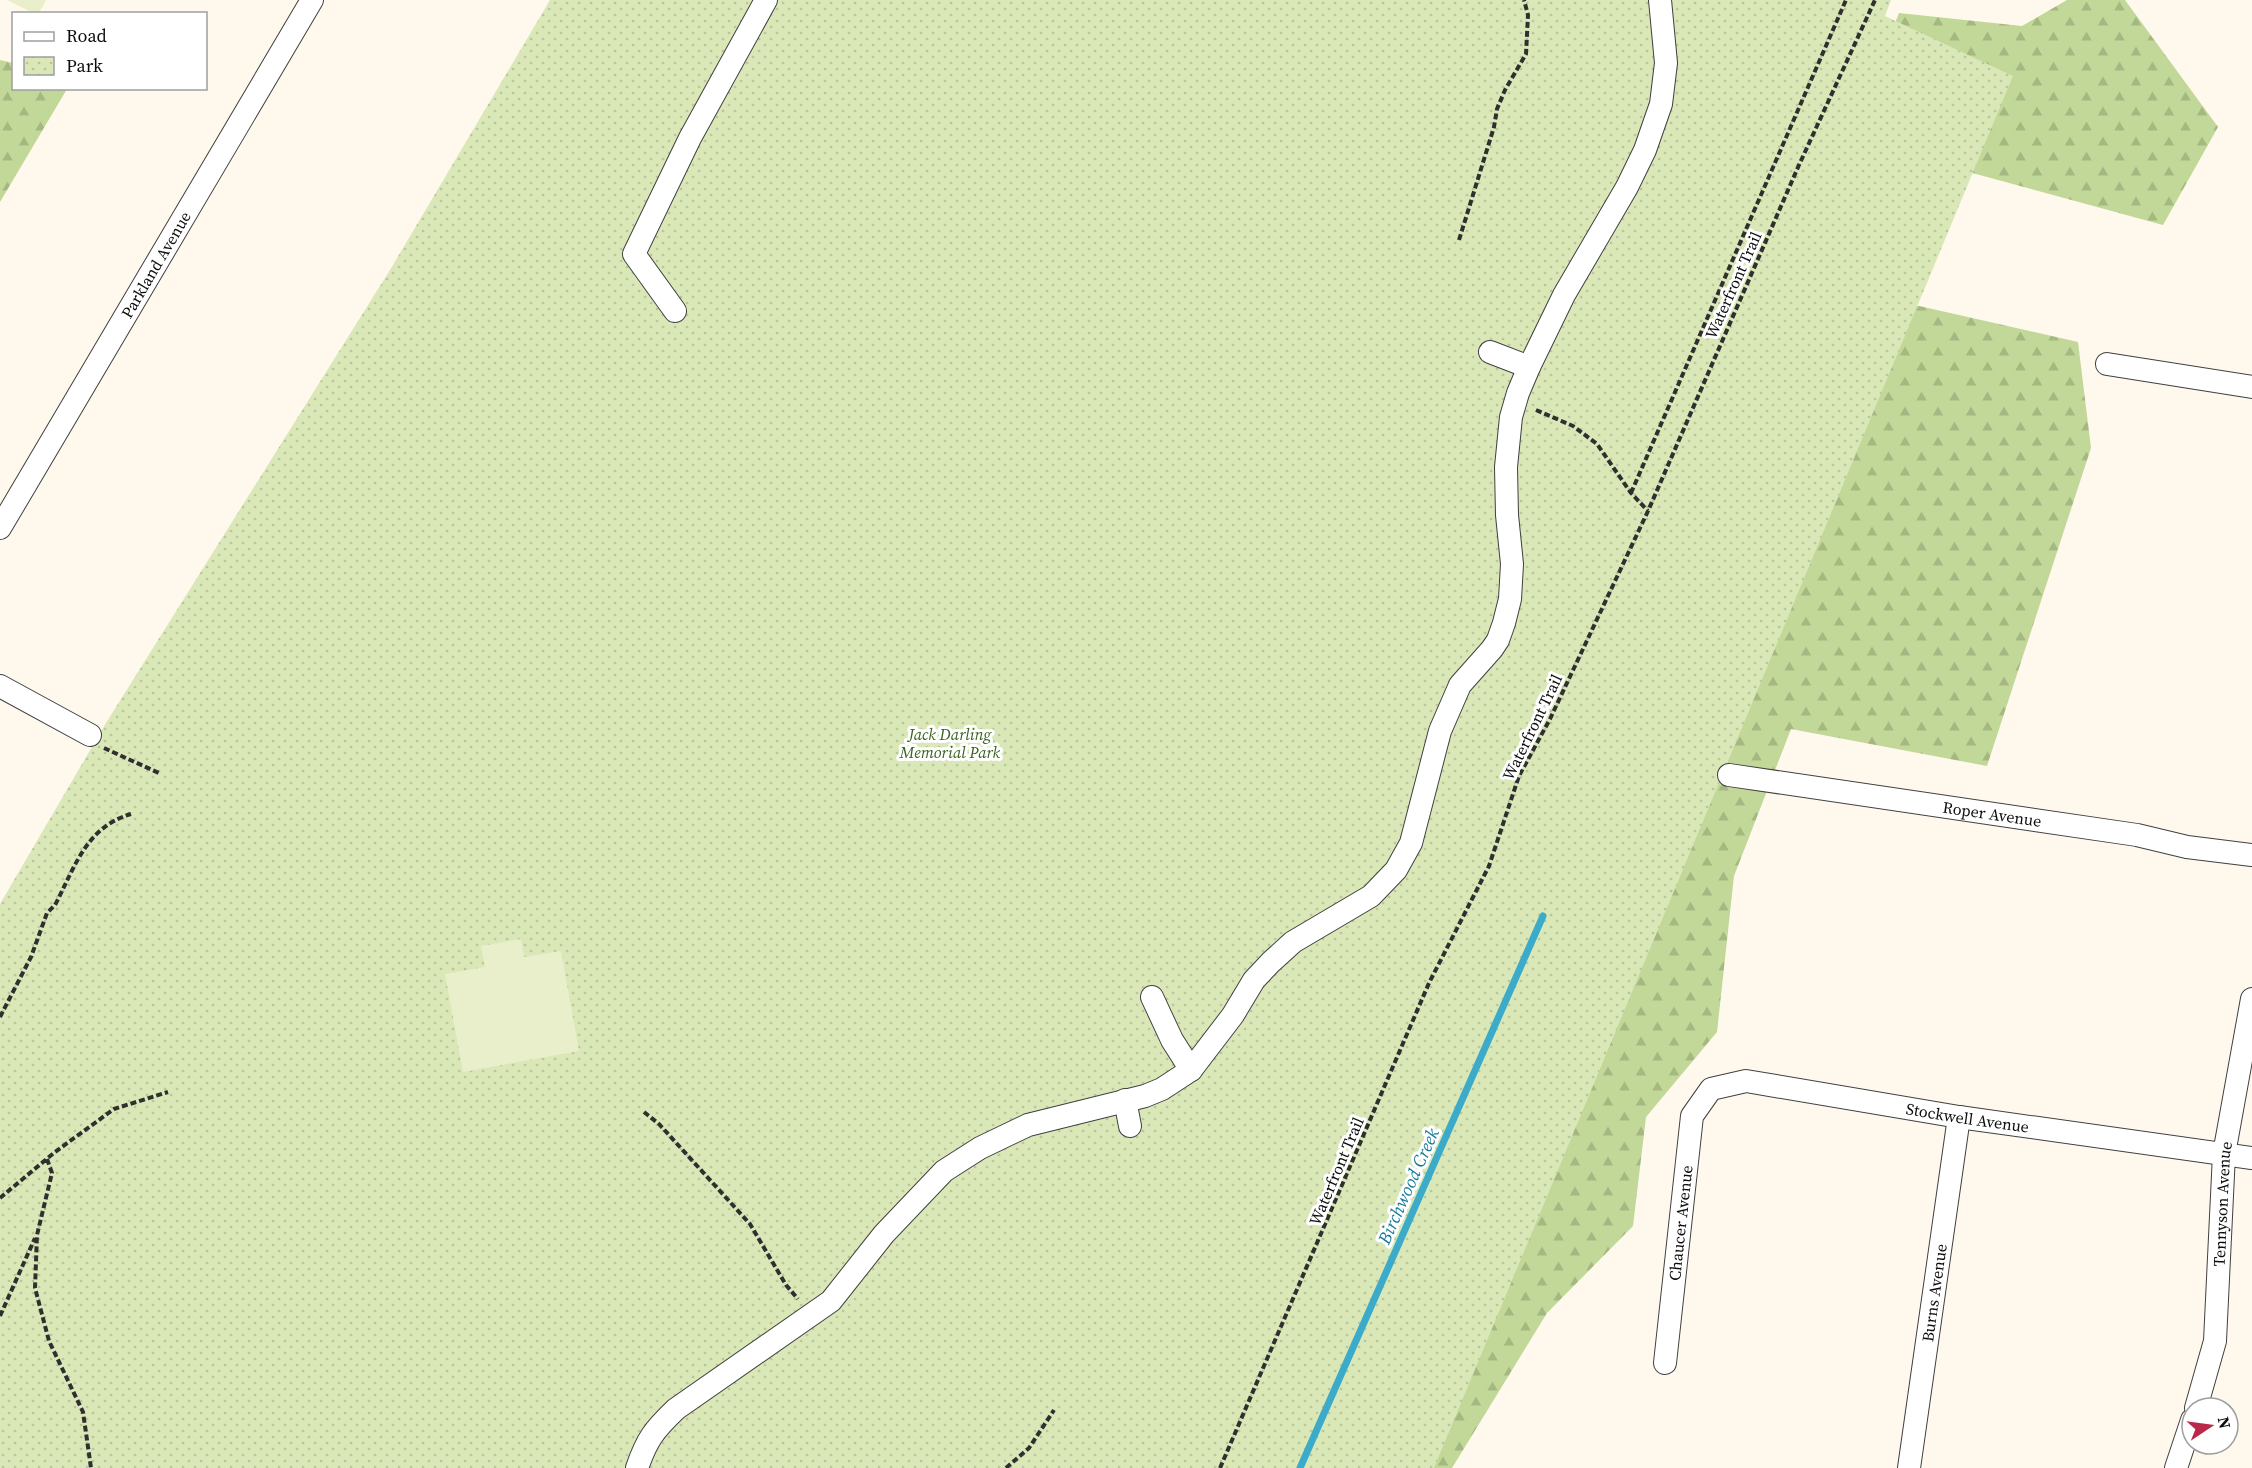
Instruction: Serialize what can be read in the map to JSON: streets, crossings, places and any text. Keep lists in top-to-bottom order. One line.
{"streets":{"street":["Parkland Avenue","Roper Avenue","Stockwell Avenue","Tennyson Avenue","Chaucer Avenue","Burns Avenue"],"path":["Waterfront Trail"]},"crossings":[["Stockwell Avenue","Tennyson Avenue"],["Stockwell Avenue","Chaucer Avenue"],["Stockwell Avenue","Burns Avenue"]],"water":["Birchwood Creek"],"parks":["Jack Darling Memorial Park"],"legend":["Road","Park"],"north":"right"}
